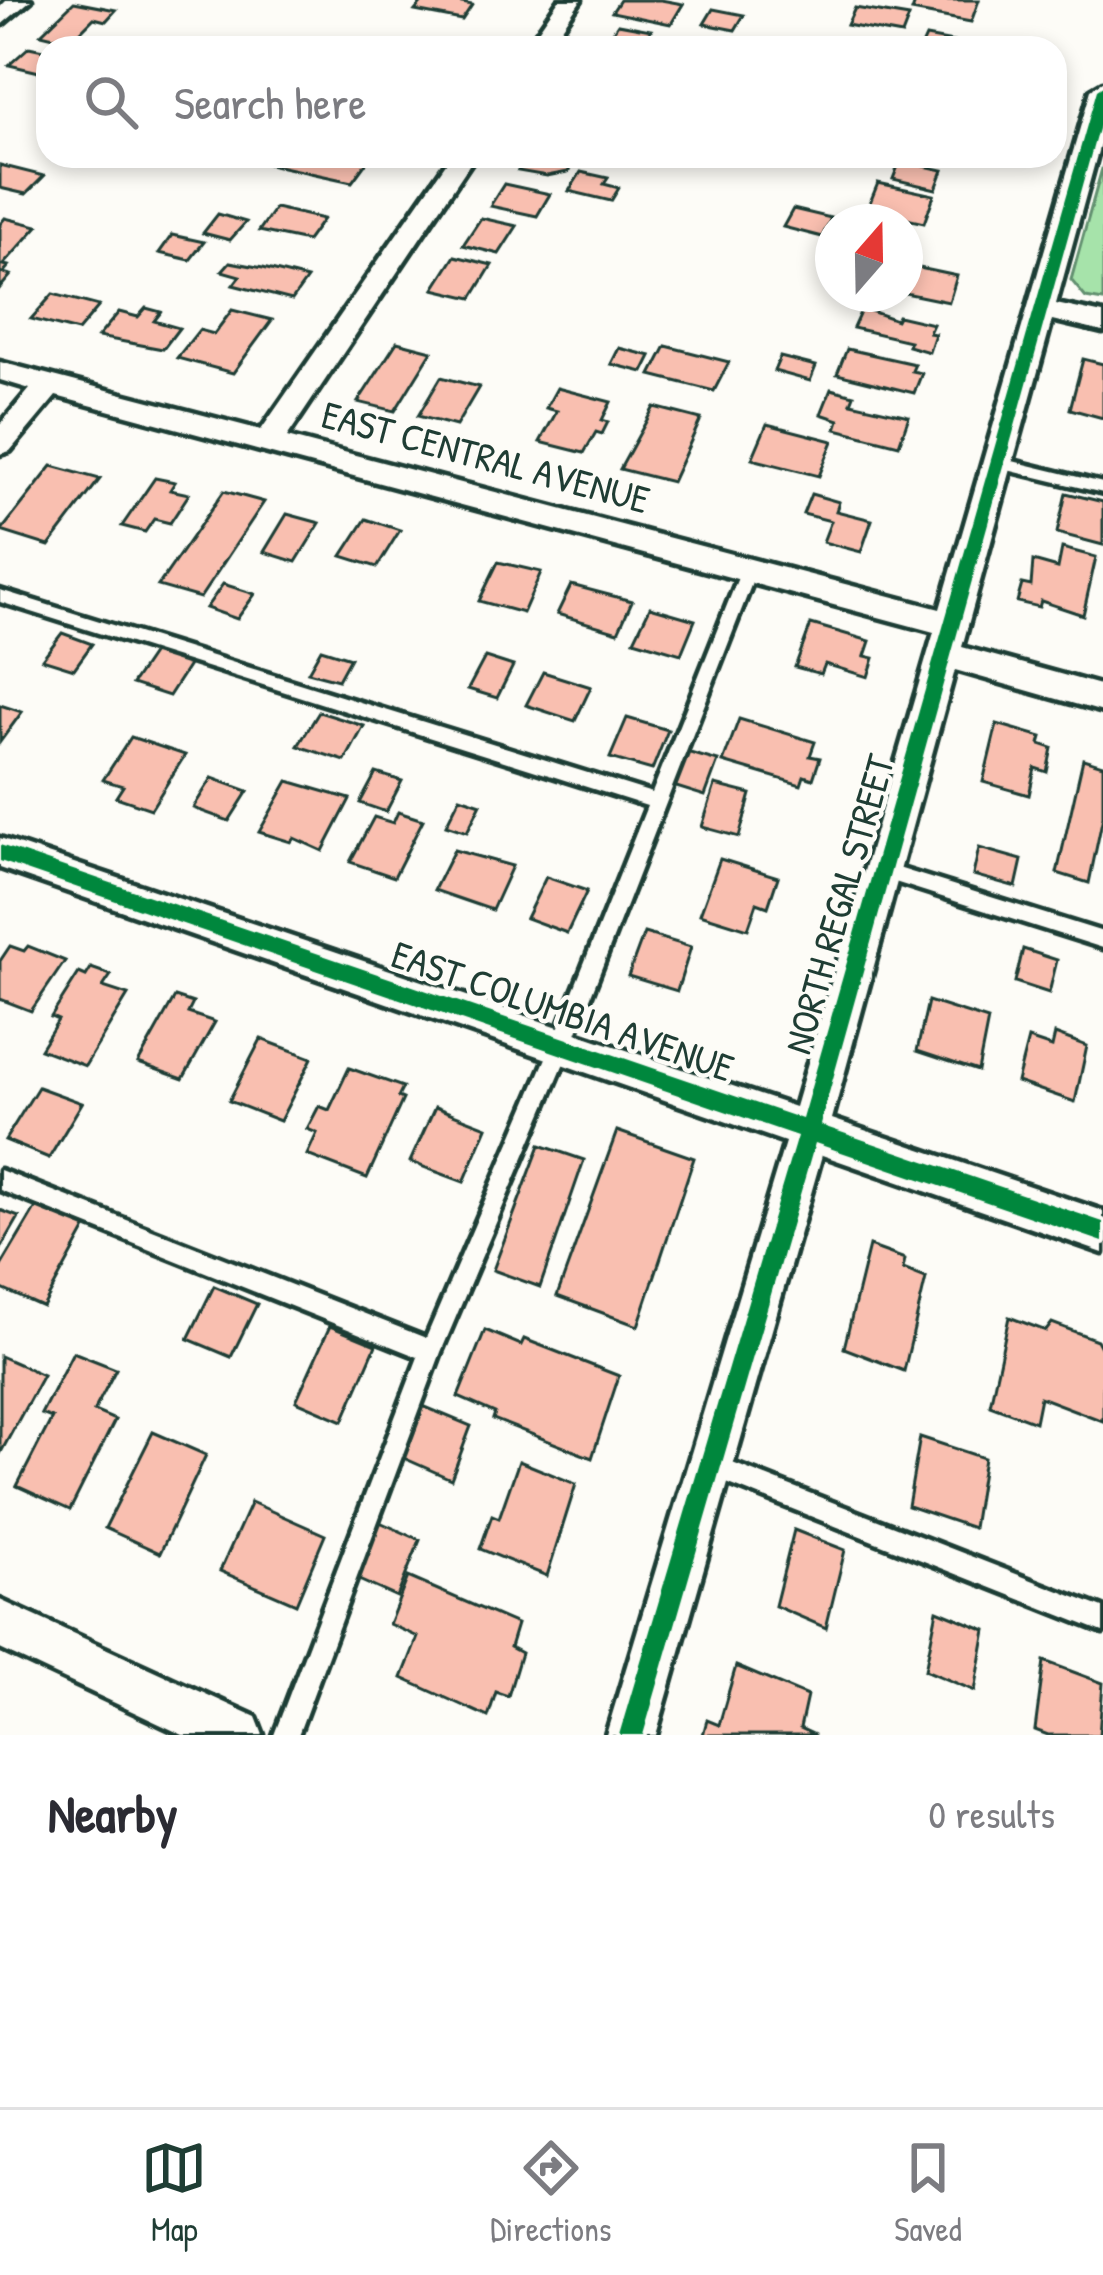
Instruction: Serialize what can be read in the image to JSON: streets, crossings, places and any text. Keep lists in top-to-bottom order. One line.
{"streets":{"street":["EAST CENTRAL AVENUE","NORTH REGAL STREET","EAST COLUMBIA AVENUE"]},"crossings":[["EAST CENTRAL AVENUE","NORTH REGAL STREET"],["NORTH REGAL STREET","EAST COLUMBIA AVENUE"]],"north":"top","page":{"search":"Search here","heading":["Nearby","0 results"],"nav":["Map","Directions","Saved"]}}
